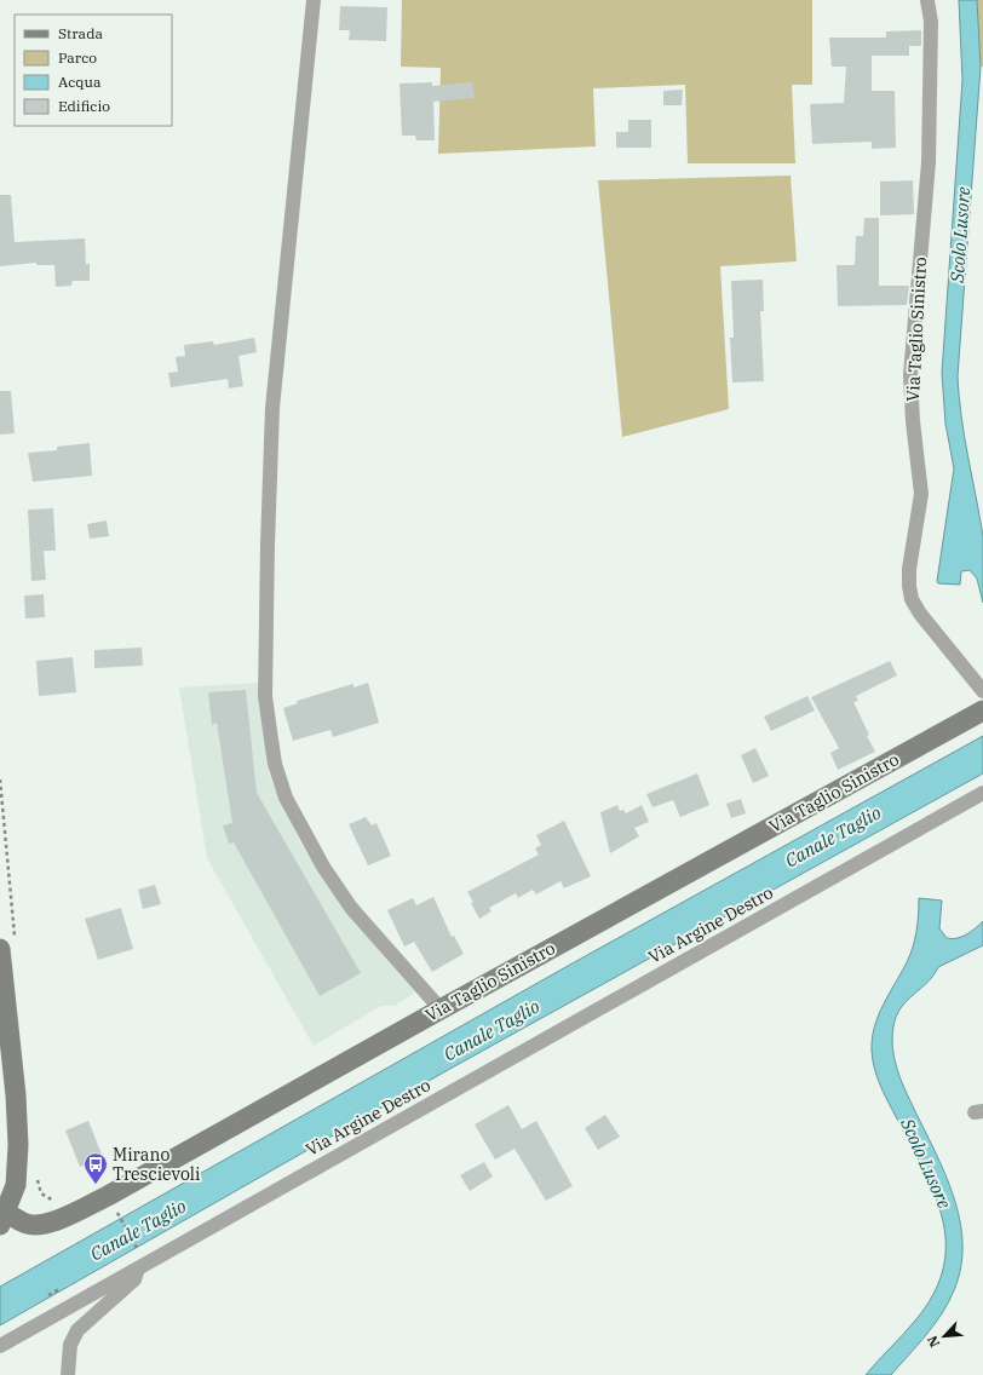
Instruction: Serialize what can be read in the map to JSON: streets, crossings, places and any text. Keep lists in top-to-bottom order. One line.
{"streets":{"main road":["Via Taglio Sinistro"],"street":["Via Argine Destro"]},"water":["Scolo Lusore","Canale Taglio"],"places":{"bus stop":["Mirano Trescievoli"]},"legend":["Strada","Parco","Acqua","Edificio"],"north":"bottom left"}
